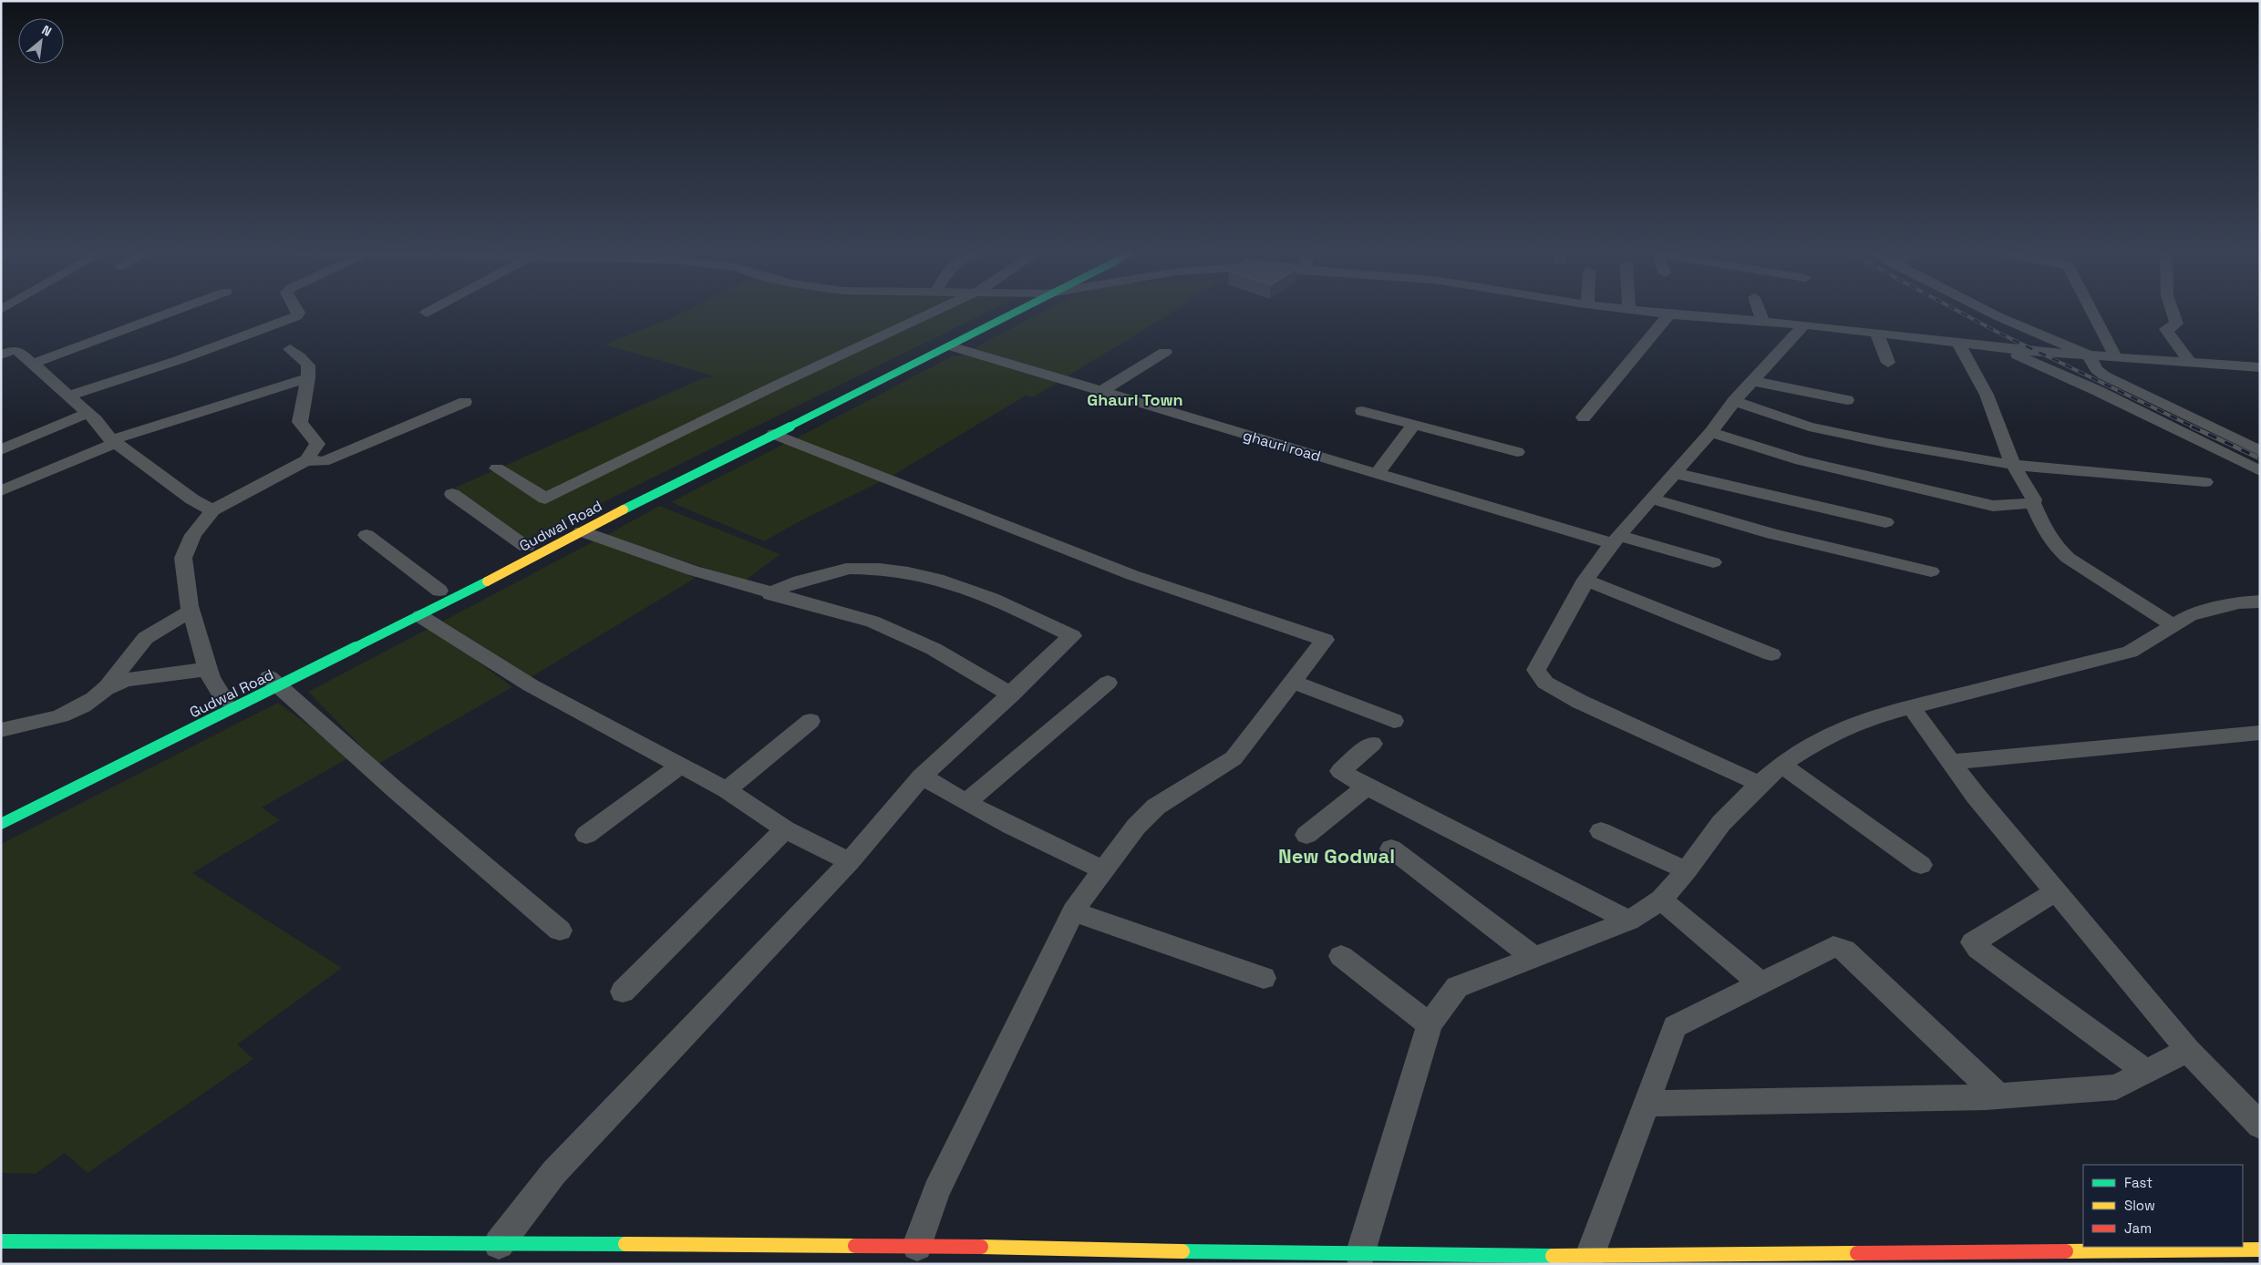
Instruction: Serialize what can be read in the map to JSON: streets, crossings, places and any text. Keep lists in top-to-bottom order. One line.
{"streets":{"main road":["Gudwal Road"],"street":["ghauri road"]},"crossings":[["ghauri road","Gudwal Road"]],"districts":["Ghauri Town","New Godwal"],"legend":["Fast","Slow","Jam"],"north":"top right"}
